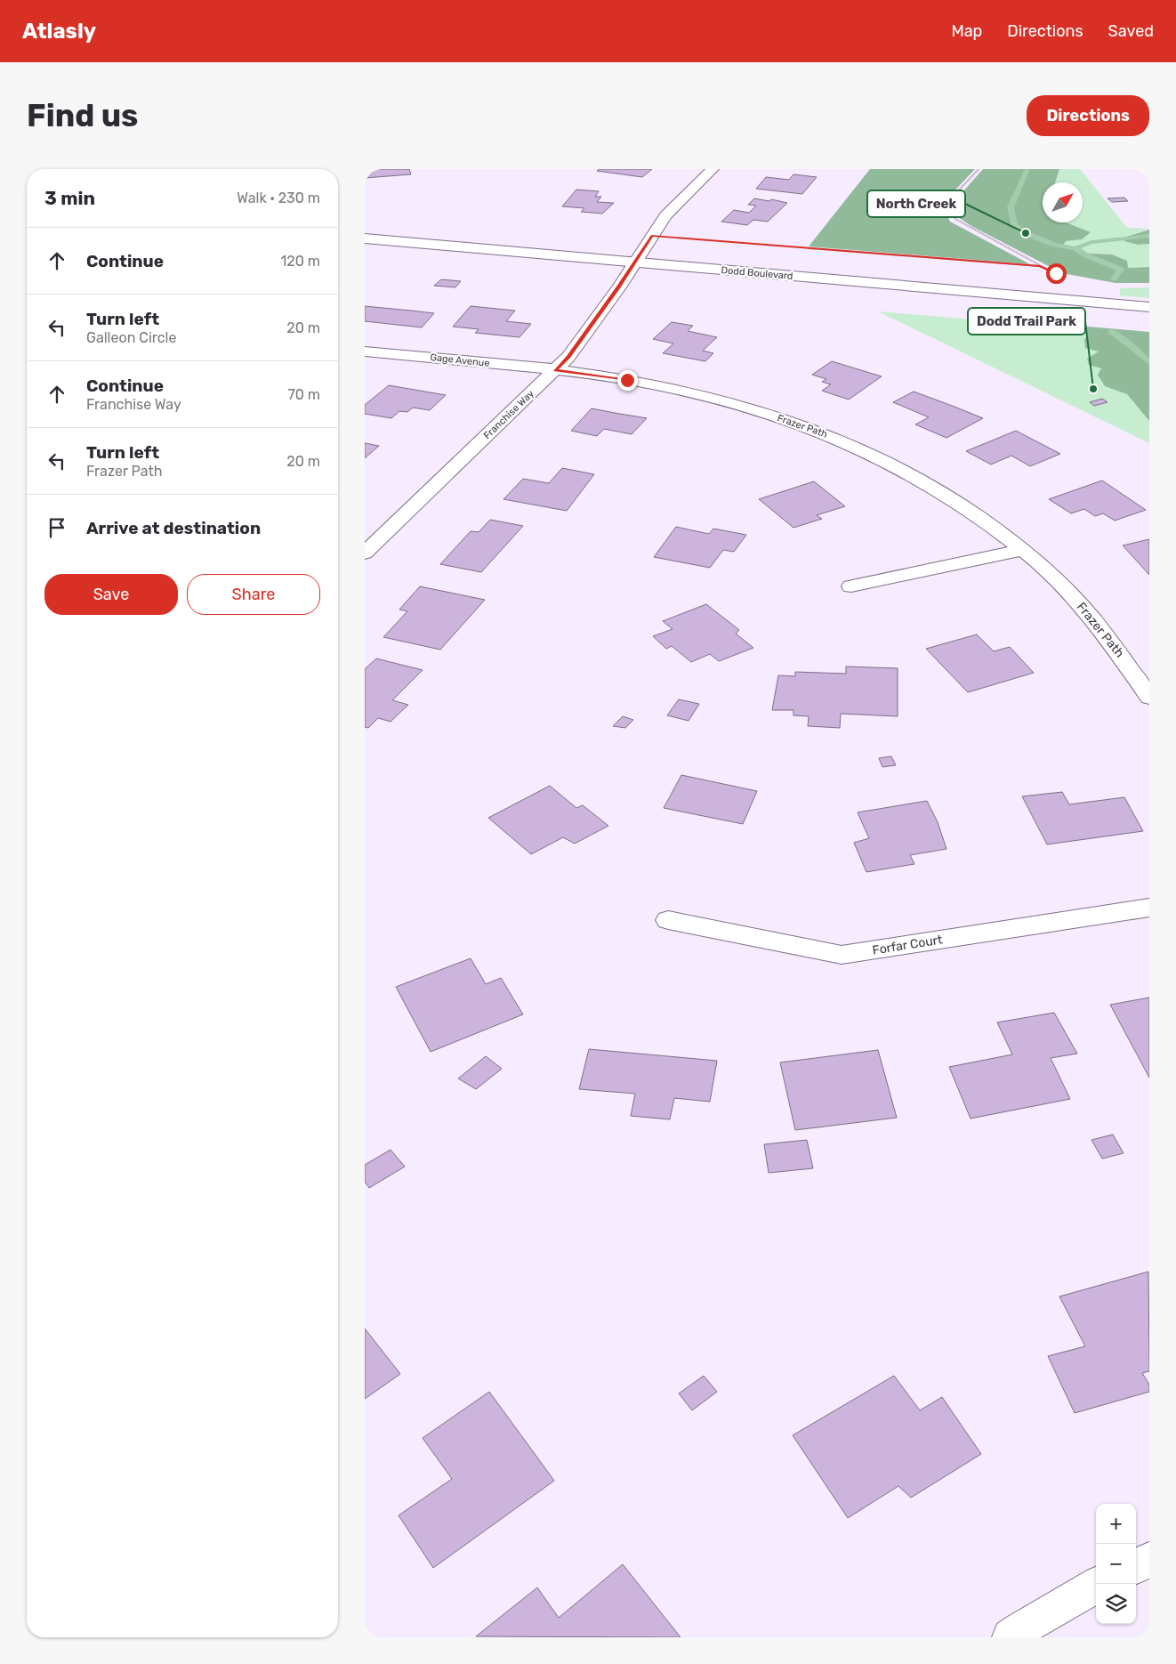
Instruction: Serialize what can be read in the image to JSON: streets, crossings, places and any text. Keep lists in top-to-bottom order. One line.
{"streets":{"street":["Dodd Boulevard","Gage Avenue","Franchise Way","Frazer Path","Forfar Court"]},"crossings":[["Dodd Boulevard","Franchise Way"],["Gage Avenue","Franchise Way"],["Gage Avenue","Frazer Path"],["Franchise Way","Frazer Path"]],"places":["North Creek","Dodd Trail Park"],"north":"top right","page":{"header":"Atlasly","nav":["Map","Directions","Saved"],"buttons":["Directions",["Save","Share"]],"title":"Find us","heading":["3 min","Walk · 230 m"],"list":[["Continue","120 m"],["Turn left","Galleon Circle","20 m"],["Continue","Franchise Way","70 m"],["Turn left","Frazer Path","20 m"],"Arrive at destination"],"map_buttons":["+","−"]}}
